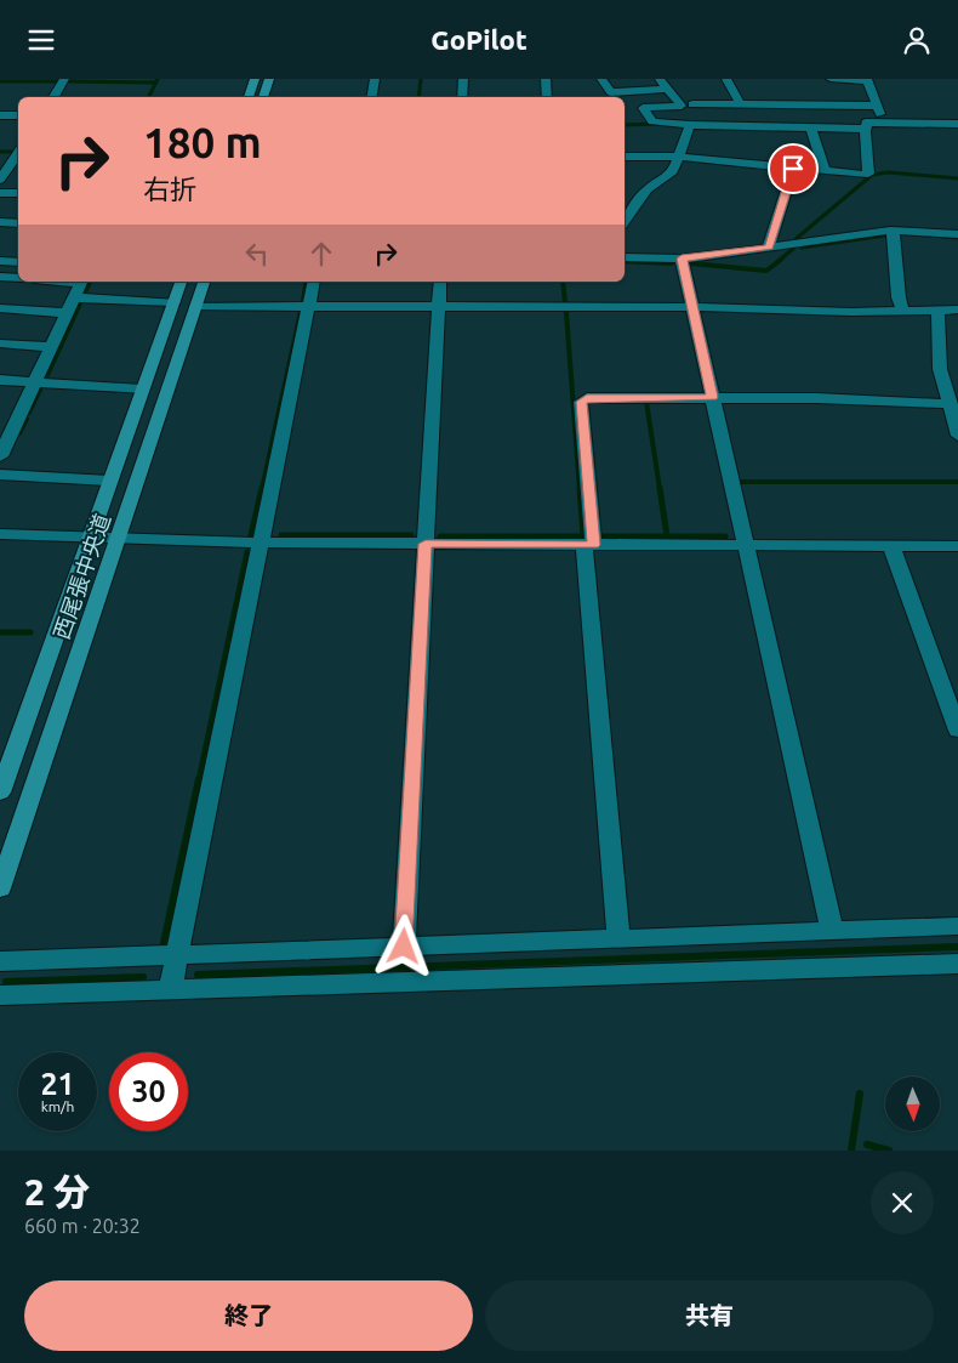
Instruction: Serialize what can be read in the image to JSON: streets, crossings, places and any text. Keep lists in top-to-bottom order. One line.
{"streets":{"main road":["西尾張中央道"]},"north":"bottom","page":{"header":"GoPilot","turn":["180 m","右折"],"speed":"21 km/h","limit":"30","heading":["2 分","660 m · 20:32"],"buttons":["終了","共有"]}}
